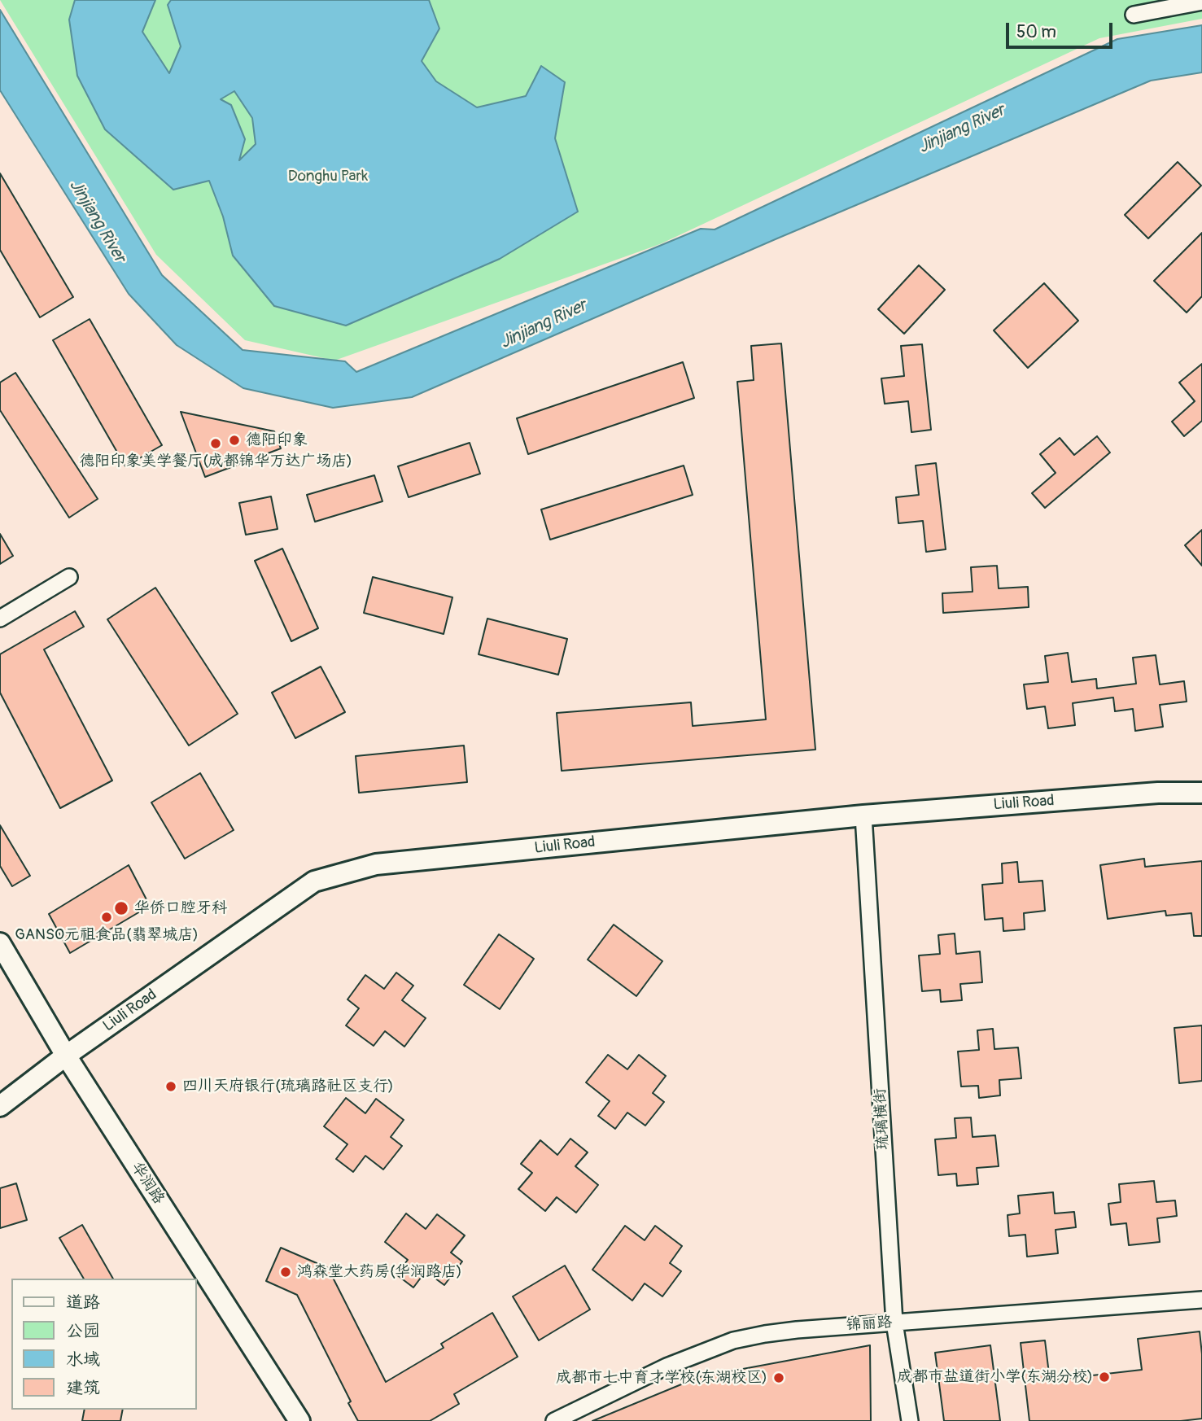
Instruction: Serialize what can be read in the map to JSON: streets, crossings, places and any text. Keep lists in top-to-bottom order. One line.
{"streets":{"street":["Liuli Road","琉璃横街","华润路","锦丽路"]},"crossings":[["Liuli Road","琉璃横街"],["Liuli Road","华润路"],["琉璃横街","锦丽路"]],"water":["Jinjiang River"],"parks":["Donghu Park"],"places":["德阳印象","德阳印象美学餐厅(成都锦华万达广场店)","华侨口腔牙科","GANSO元祖食品(翡翠城店)","四川天府银行(琉璃路社区支行)","鸿森堂大药房(华润路店)","成都市盐道街小学(东湖分校)","成都市七中育才学校(东湖校区)"],"legend":["道路","公园","水域","建筑"],"scale_bar":"50 m"}
